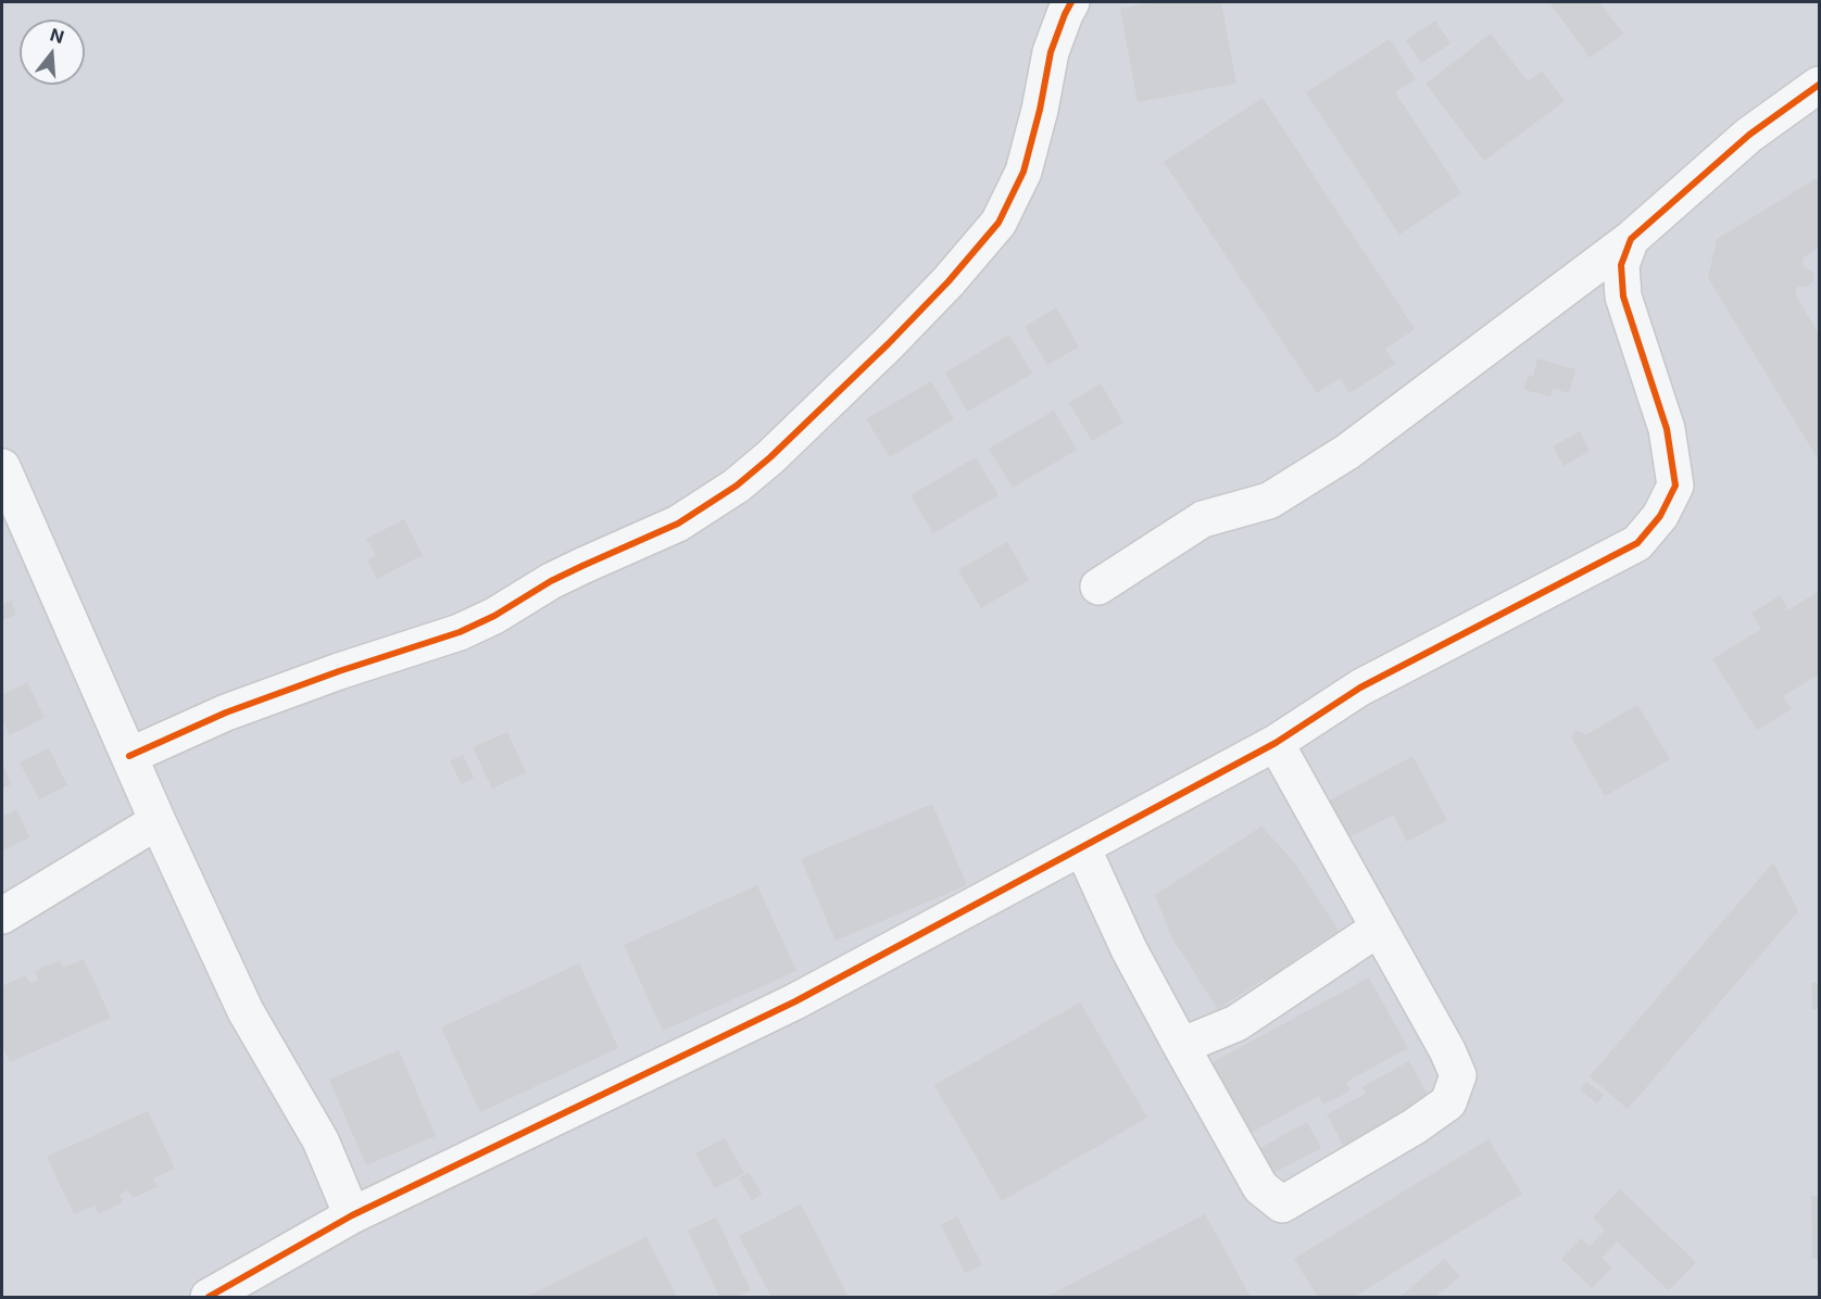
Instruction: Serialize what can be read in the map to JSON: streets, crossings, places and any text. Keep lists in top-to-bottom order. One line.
{"north":"top"}
